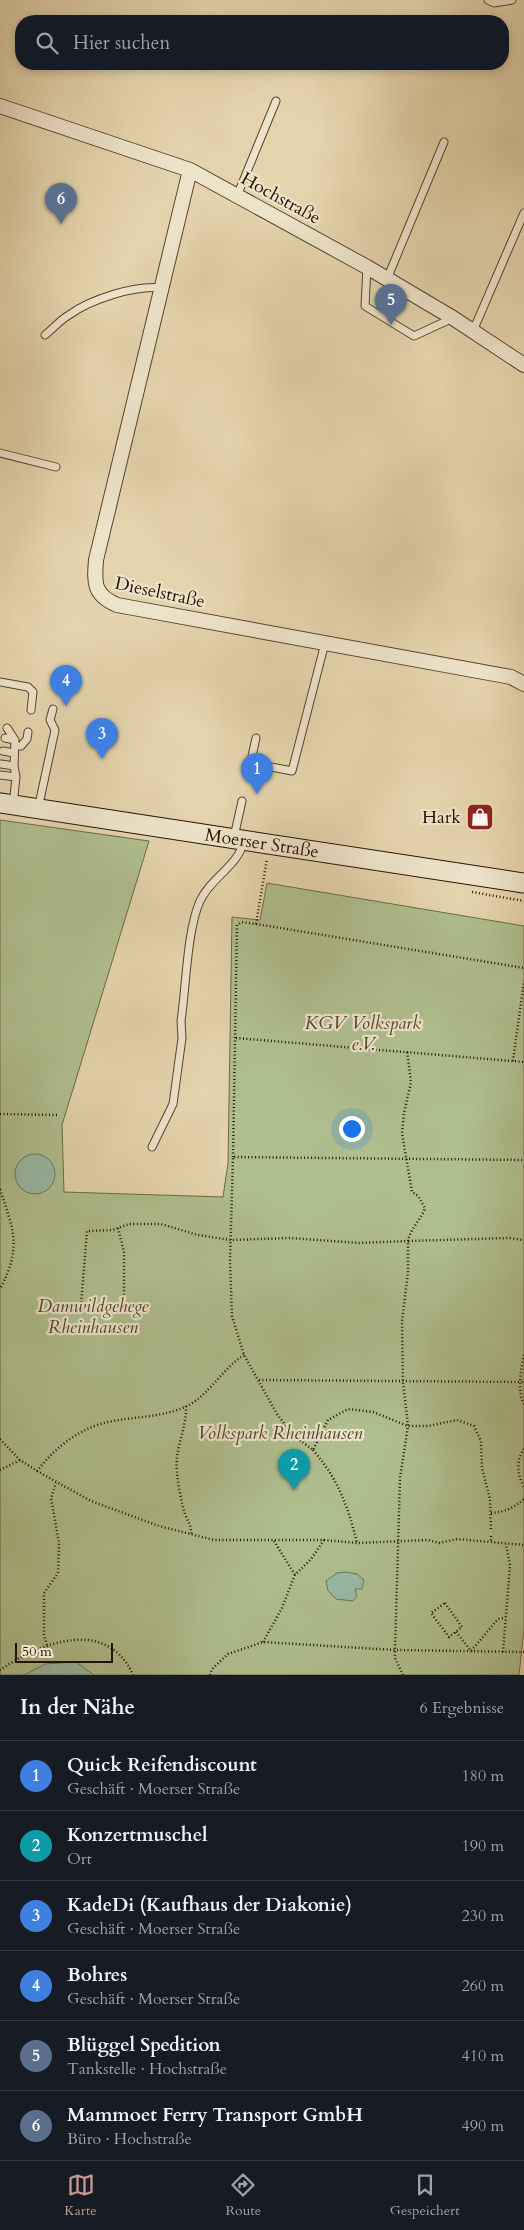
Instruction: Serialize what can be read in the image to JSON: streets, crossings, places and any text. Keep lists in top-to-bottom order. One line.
{"streets":{"main road":["Moerser Straße"],"street":["Hochstraße","Dieselstraße"]},"crossings":[["Hochstraße","Dieselstraße"]],"parks":["KGV Volkspark e.V.","Damwildgehege Rheinhausen","Volkspark Rheinhausen"],"places":{"shop":["Hark"]},"scale_bar":"50 m","page":{"search":"Hier suchen","pins":["6","5","4","3","1","2"],"scale":"50 m","heading":["In der Nähe","6 Ergebnisse"],"list":[{"mark":"1","name":"Quick Reifendiscount","note":"Geschäft · Moerser Straße","value":"180 m"},{"mark":"2","name":"Konzertmuschel","note":"Ort","value":"190 m"},{"mark":"3","name":"KadeDi (Kaufhaus der Diakonie)","note":"Geschäft · Moerser Straße","value":"230 m"},{"mark":"4","name":"Bohres","note":"Geschäft · Moerser Straße","value":"260 m"},{"mark":"5","name":"Blüggel Spedition","note":"Tankstelle · Hochstraße","value":"410 m"},{"mark":"6","name":"Mammoet Ferry Transport GmbH","note":"Büro · Hochstraße","value":"490 m"}],"nav":["Karte","Route","Gespeichert"]}}
